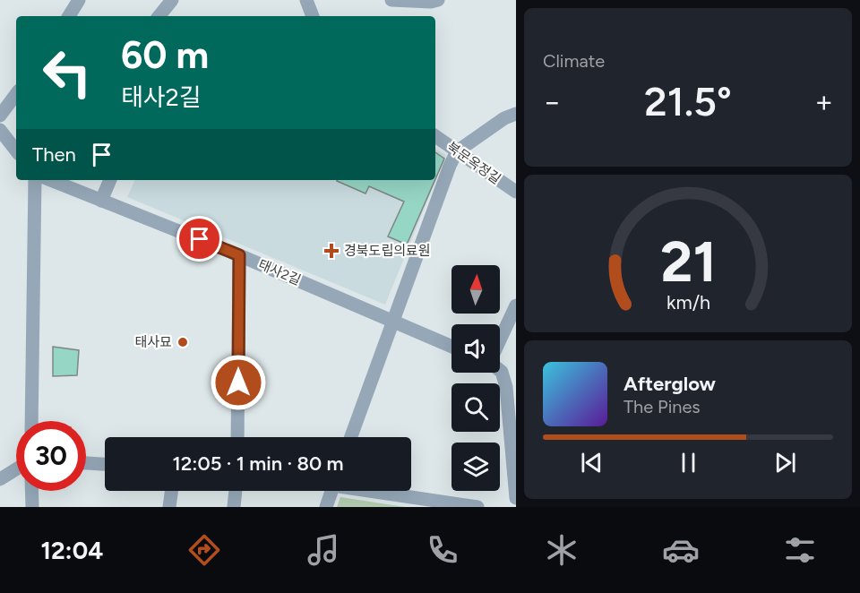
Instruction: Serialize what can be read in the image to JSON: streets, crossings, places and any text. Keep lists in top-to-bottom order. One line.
{"streets":{"street":["북문옥정길","태사2길"]},"places":{"health":["경북도립의료원"],"other":["태사묘"]},"north":"top","page":{"tile":"Climate","turn":["60 m","태사2길"],"heat":["−","21.5°","+"],"then":"Then","song":["Afterglow","The Pines"],"limit":"30","trip":"12:05 · 1 min · 80 m","tabs":"12:04","gauge":["21","km/h"]}}
